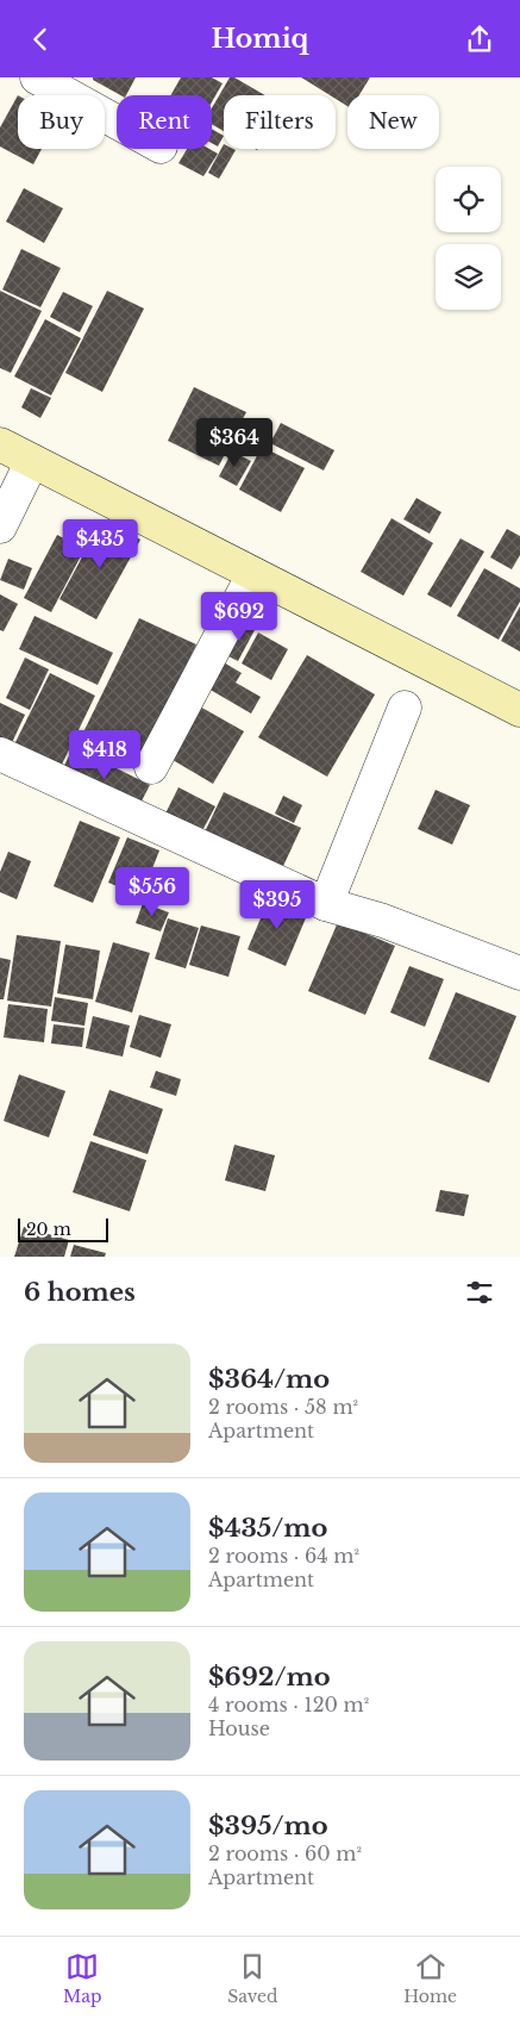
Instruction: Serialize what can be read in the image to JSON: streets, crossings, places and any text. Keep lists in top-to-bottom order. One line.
{"scale_bar":"20 m","page":{"header":"Homiq","chip":["Buy","Rent","Filters","New"],"price":["$364","$435","$692","$418","$556","$395"],"scale":"20 m","heading":"6 homes","list":[{"name":"$364/mo","note":"2 rooms · 58 m² · Apartment"},{"name":"$435/mo","note":"2 rooms · 64 m² · Apartment"},{"name":"$692/mo","note":"4 rooms · 120 m² · House"},{"name":"$395/mo","note":"2 rooms · 60 m² · Apartment"}],"tabs":["Map","Saved","Home"]}}
